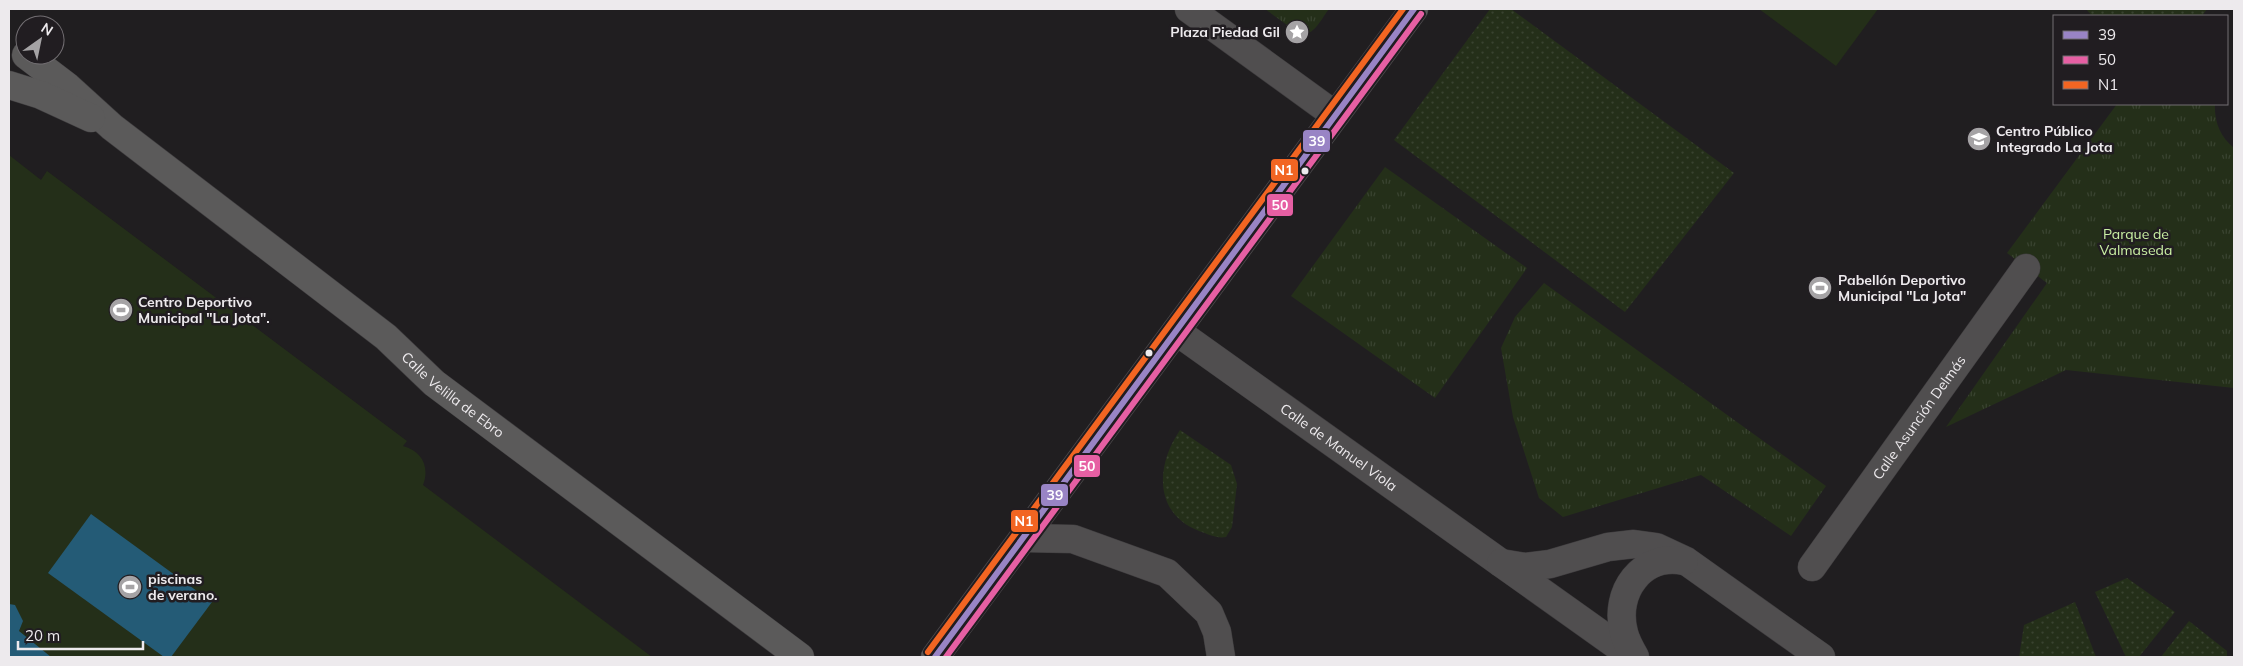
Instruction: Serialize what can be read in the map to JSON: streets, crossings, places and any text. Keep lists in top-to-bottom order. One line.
{"streets":{"street":["Calle Velilla de Ebro","Calle Asunción Delmás","Calle de Manuel Viola"]},"parks":["Parque de Valmaseda"],"places":{"place":["Plaza Piedad Gil"],"school or university":["Centro Público Integrado La Jota"],"sports":["Pabellón Deportivo Municipal \"La Jota\"","Centro Deportivo Municipal \"La Jota\".","piscinas de verano."]},"lines":["transit line 39","transit line N1","transit line 50"],"legend":["39","50","N1"],"scale_bar":"20 m","north":"top right"}
